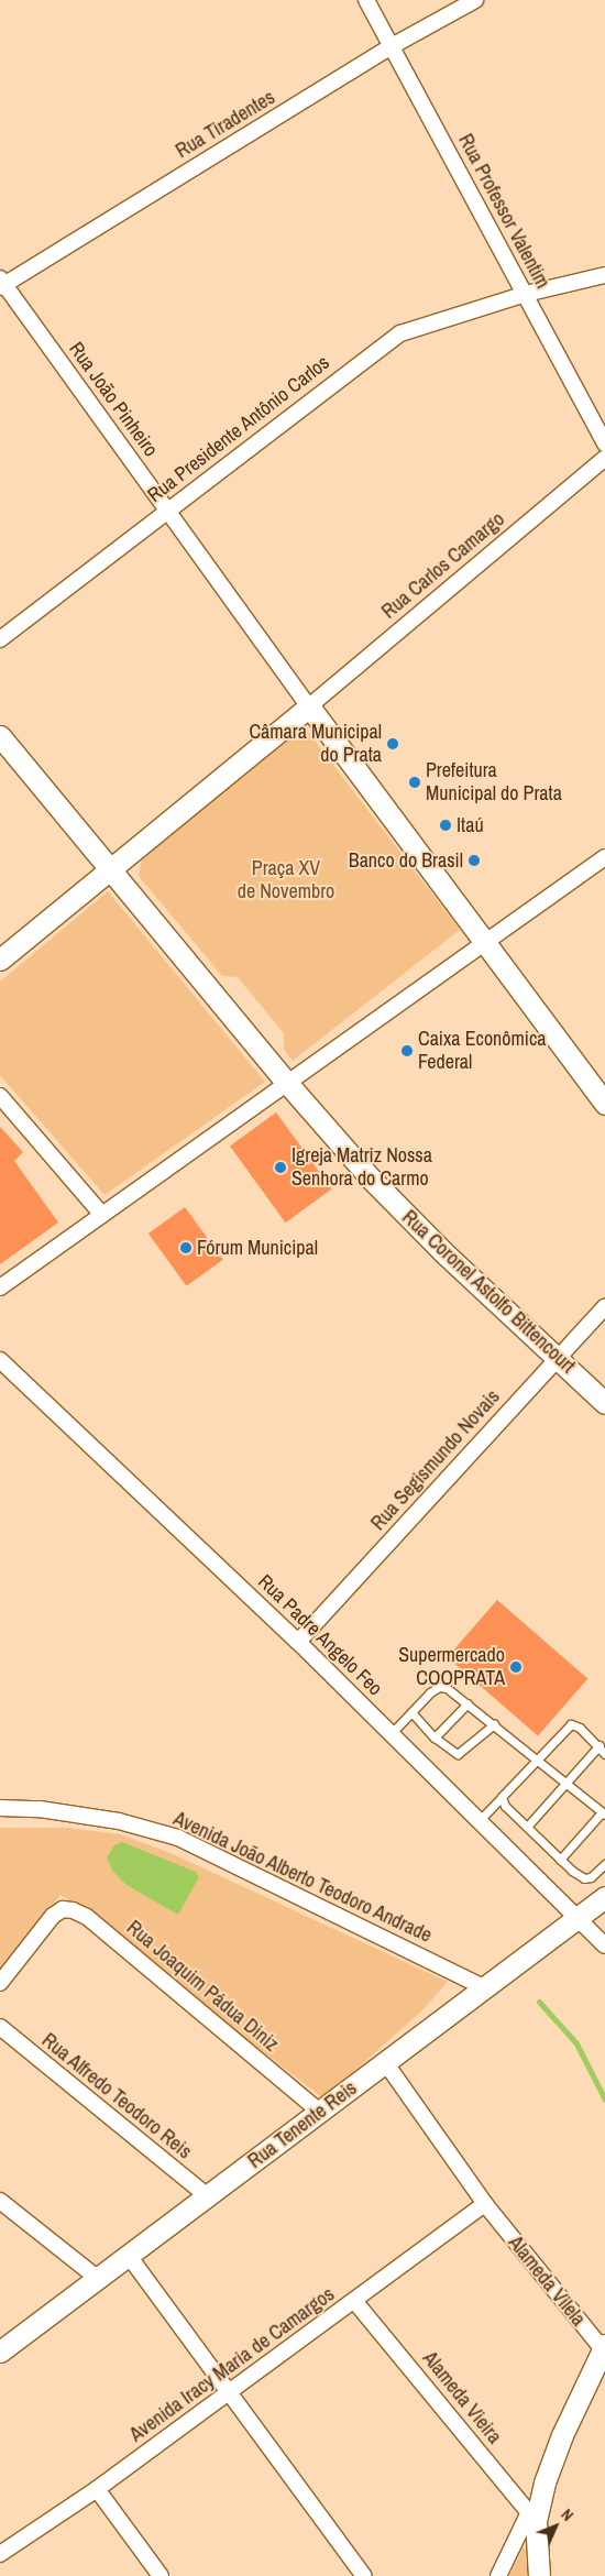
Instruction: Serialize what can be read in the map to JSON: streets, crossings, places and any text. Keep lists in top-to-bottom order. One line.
{"streets":{"street":["Rua Tiradentes","Rua Professor Valentim","Rua João Pinheiro","Rua Presidente Antônio Carlos","Rua Carlos Camargo","Rua Coronel Astolfo Bittencourt","Rua Segismundo Novais","Rua Padre Angelo Feo","Avenida João Alberto Teodoro Andrade","Rua Joaquim Pádua Diniz","Rua Alfredo Teodoro Reis","Rua Tenente Reis","Alameda Vilela","Avenida Iracy Maria de Camargos","Alameda Vieira"]},"crossings":[["Rua Tiradentes","Rua Professor Valentim"],["Rua Tiradentes","Rua João Pinheiro"],["Rua Professor Valentim","Rua Presidente Antônio Carlos"],["Rua João Pinheiro","Rua Presidente Antônio Carlos"],["Rua João Pinheiro","Rua Carlos Camargo"],["Rua Coronel Astolfo Bittencourt","Rua Segismundo Novais"],["Rua Segismundo Novais","Rua Padre Angelo Feo"],["Rua Padre Angelo Feo","Rua Tenente Reis"],["Avenida João Alberto Teodoro Andrade","Rua Tenente Reis"],["Rua Joaquim Pádua Diniz","Rua Tenente Reis"],["Rua Alfredo Teodoro Reis","Rua Tenente Reis"],["Rua Tenente Reis","Alameda Vilela"],["Alameda Vilela","Avenida Iracy Maria de Camargos"],["Alameda Vilela","Alameda Vieira"],["Avenida Iracy Maria de Camargos","Alameda Vieira"]],"parks":["Praça XV de Novembro"],"places":["Câmara Municipal do Prata","Prefeitura Municipal do Prata","Itaú","Banco do Brasil","Caixa Econômica Federal","Igreja Matriz Nossa Senhora do Carmo","Fórum Municipal","Supermercado COOPRATA"],"north":"top right"}
